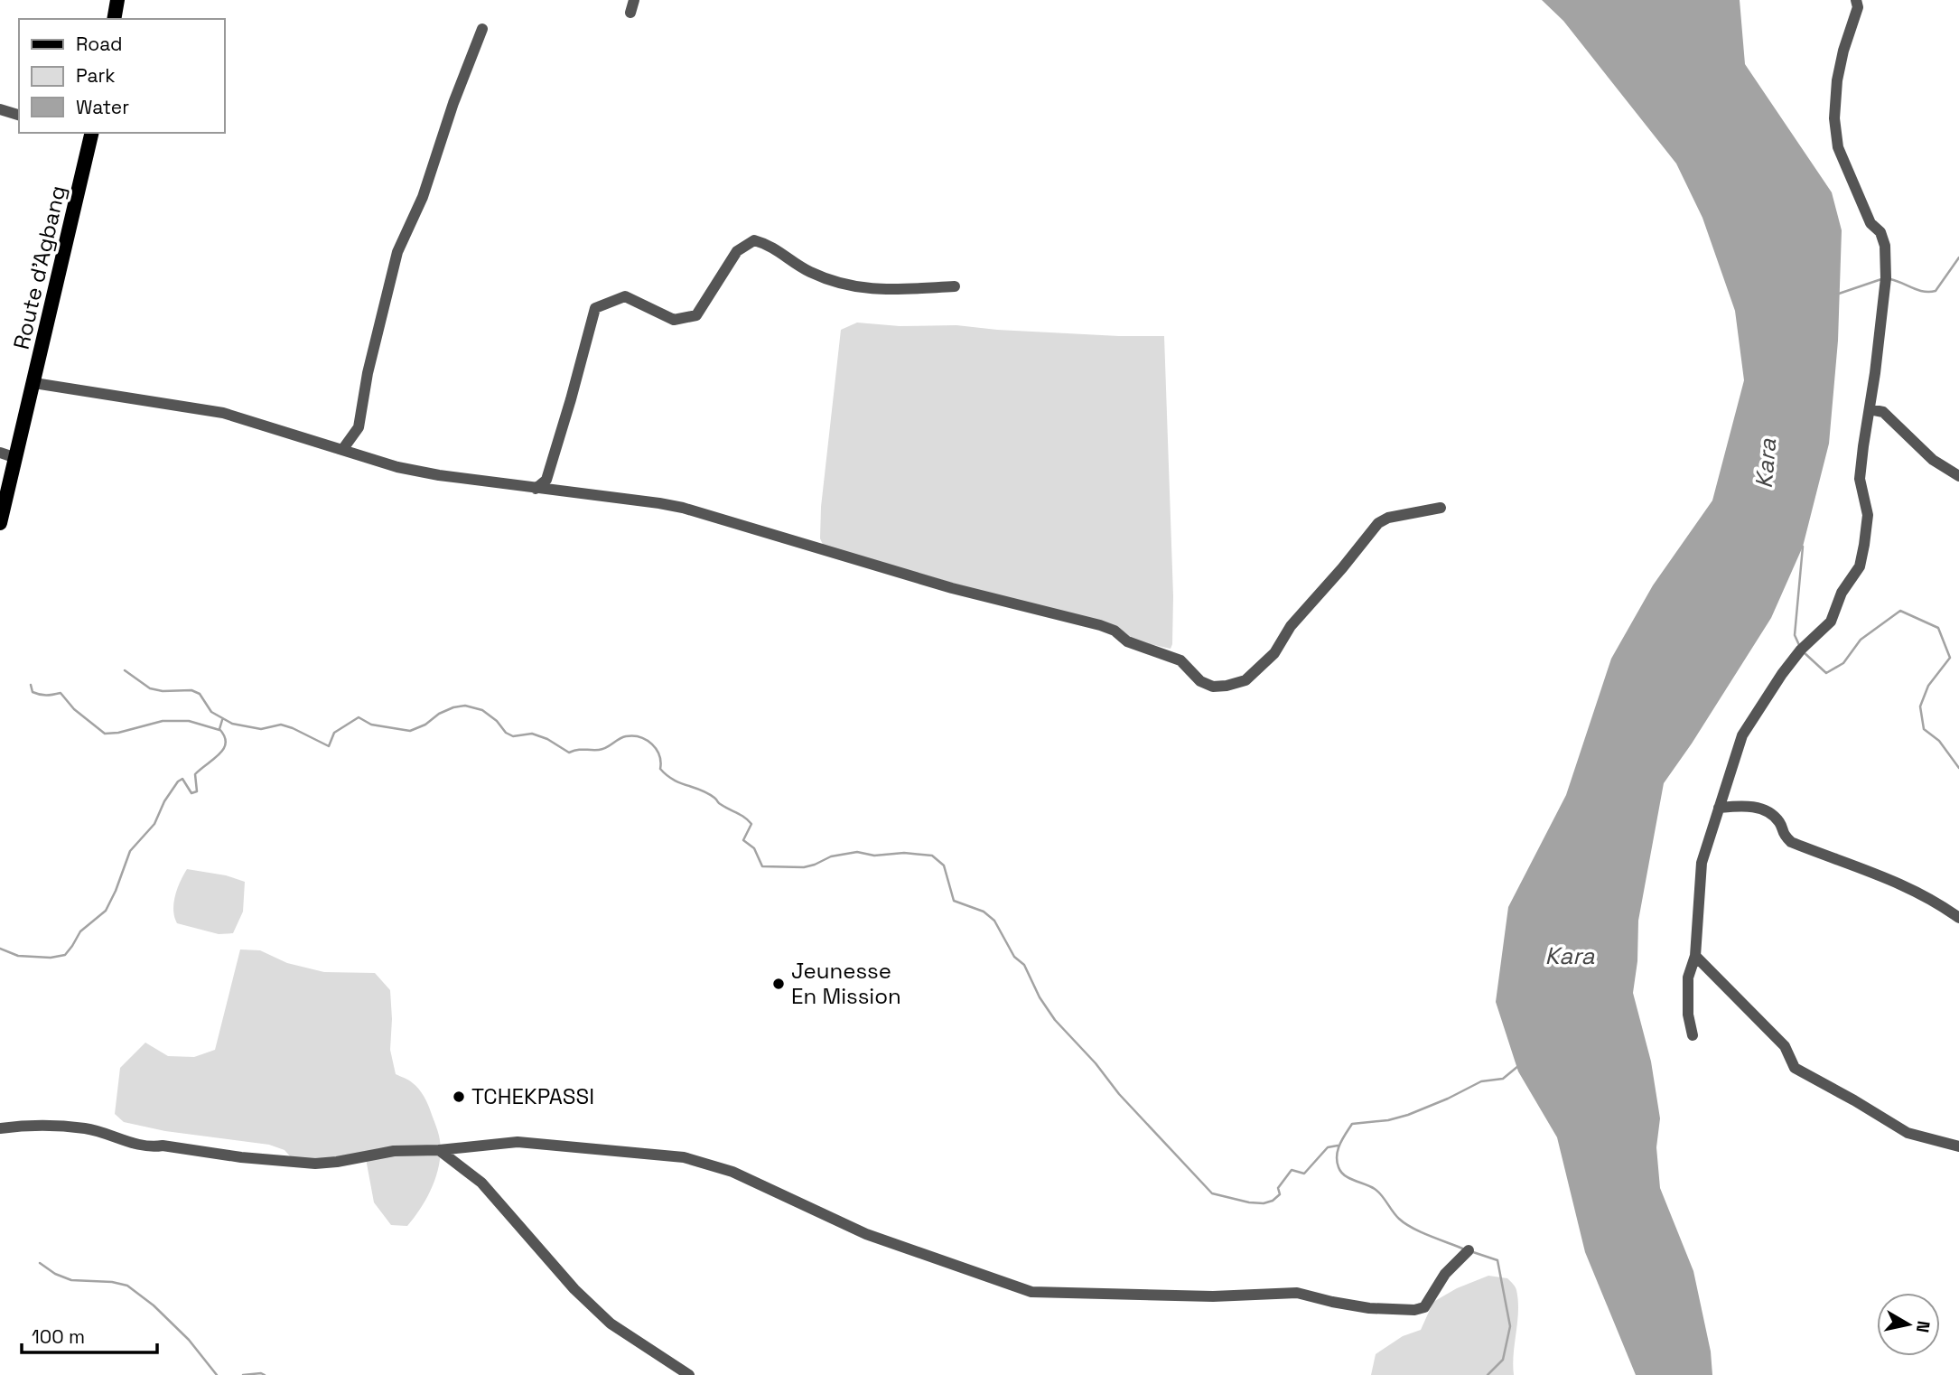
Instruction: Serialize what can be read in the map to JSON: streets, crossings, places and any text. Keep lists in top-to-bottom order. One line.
{"streets":{"main road":["Route d'Agbang"]},"water":["Kara"],"places":["Jeunesse En Mission","TCHEKPASSI"],"legend":["Road","Park","Water"],"scale_bar":"100 m","north":"right"}
